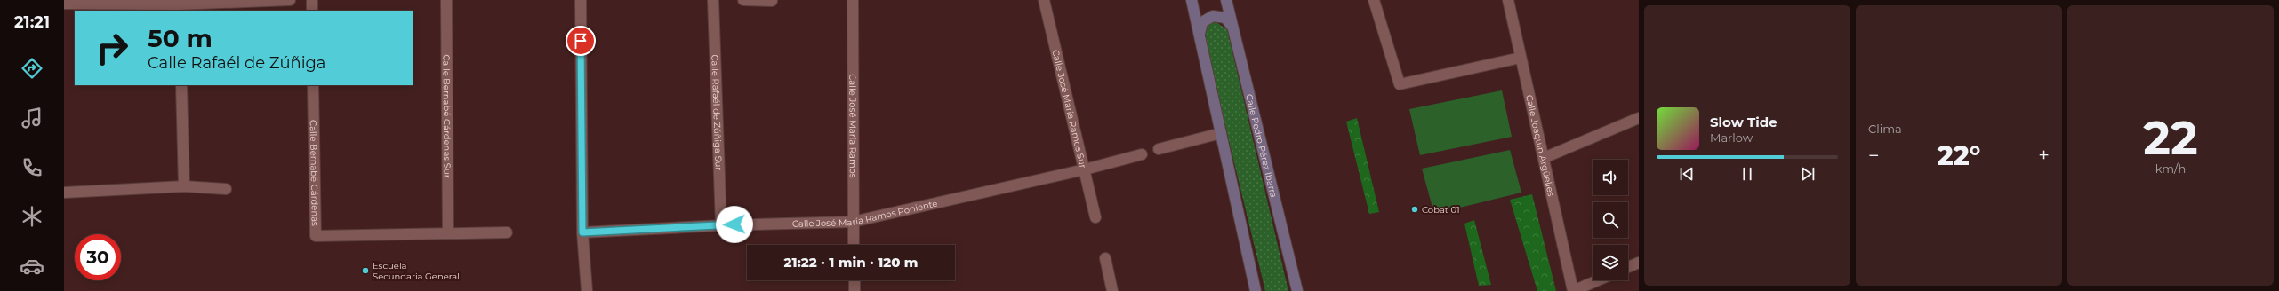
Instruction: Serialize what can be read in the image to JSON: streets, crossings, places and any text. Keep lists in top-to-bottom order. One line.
{"streets":{"main road":["Calle Pedro Pérez Ibarra"],"street":["Calle José María Ramos Sur","Calle Rafaél de Zúñiga Sur","Calle Bernabé Cárdenas Sur","Calle José María Ramos","Calle Joaquín Argüelles","Calle Bernabé Cárdenas","Calle José María Ramos Poniente"]},"crossings":[["Calle José María Ramos Sur","Calle José María Ramos Poniente"],["Calle Rafaél de Zúñiga Sur","Calle José María Ramos Poniente"],["Calle Bernabé Cárdenas Sur","Calle Bernabé Cárdenas"],["Calle José María Ramos","Calle José María Ramos Poniente"]],"places":["Cobat 01","Escuela Secundaria General"],"page":{"tabs":"21:21","tile":["Clima",["22","km/h"]],"turn":["50 m","Calle Rafaél de Zúñiga"],"song":["Slow Tide","Marlow"],"heat":["−","22°","+"],"limit":"30","trip":"21:22 · 1 min · 120 m"}}
